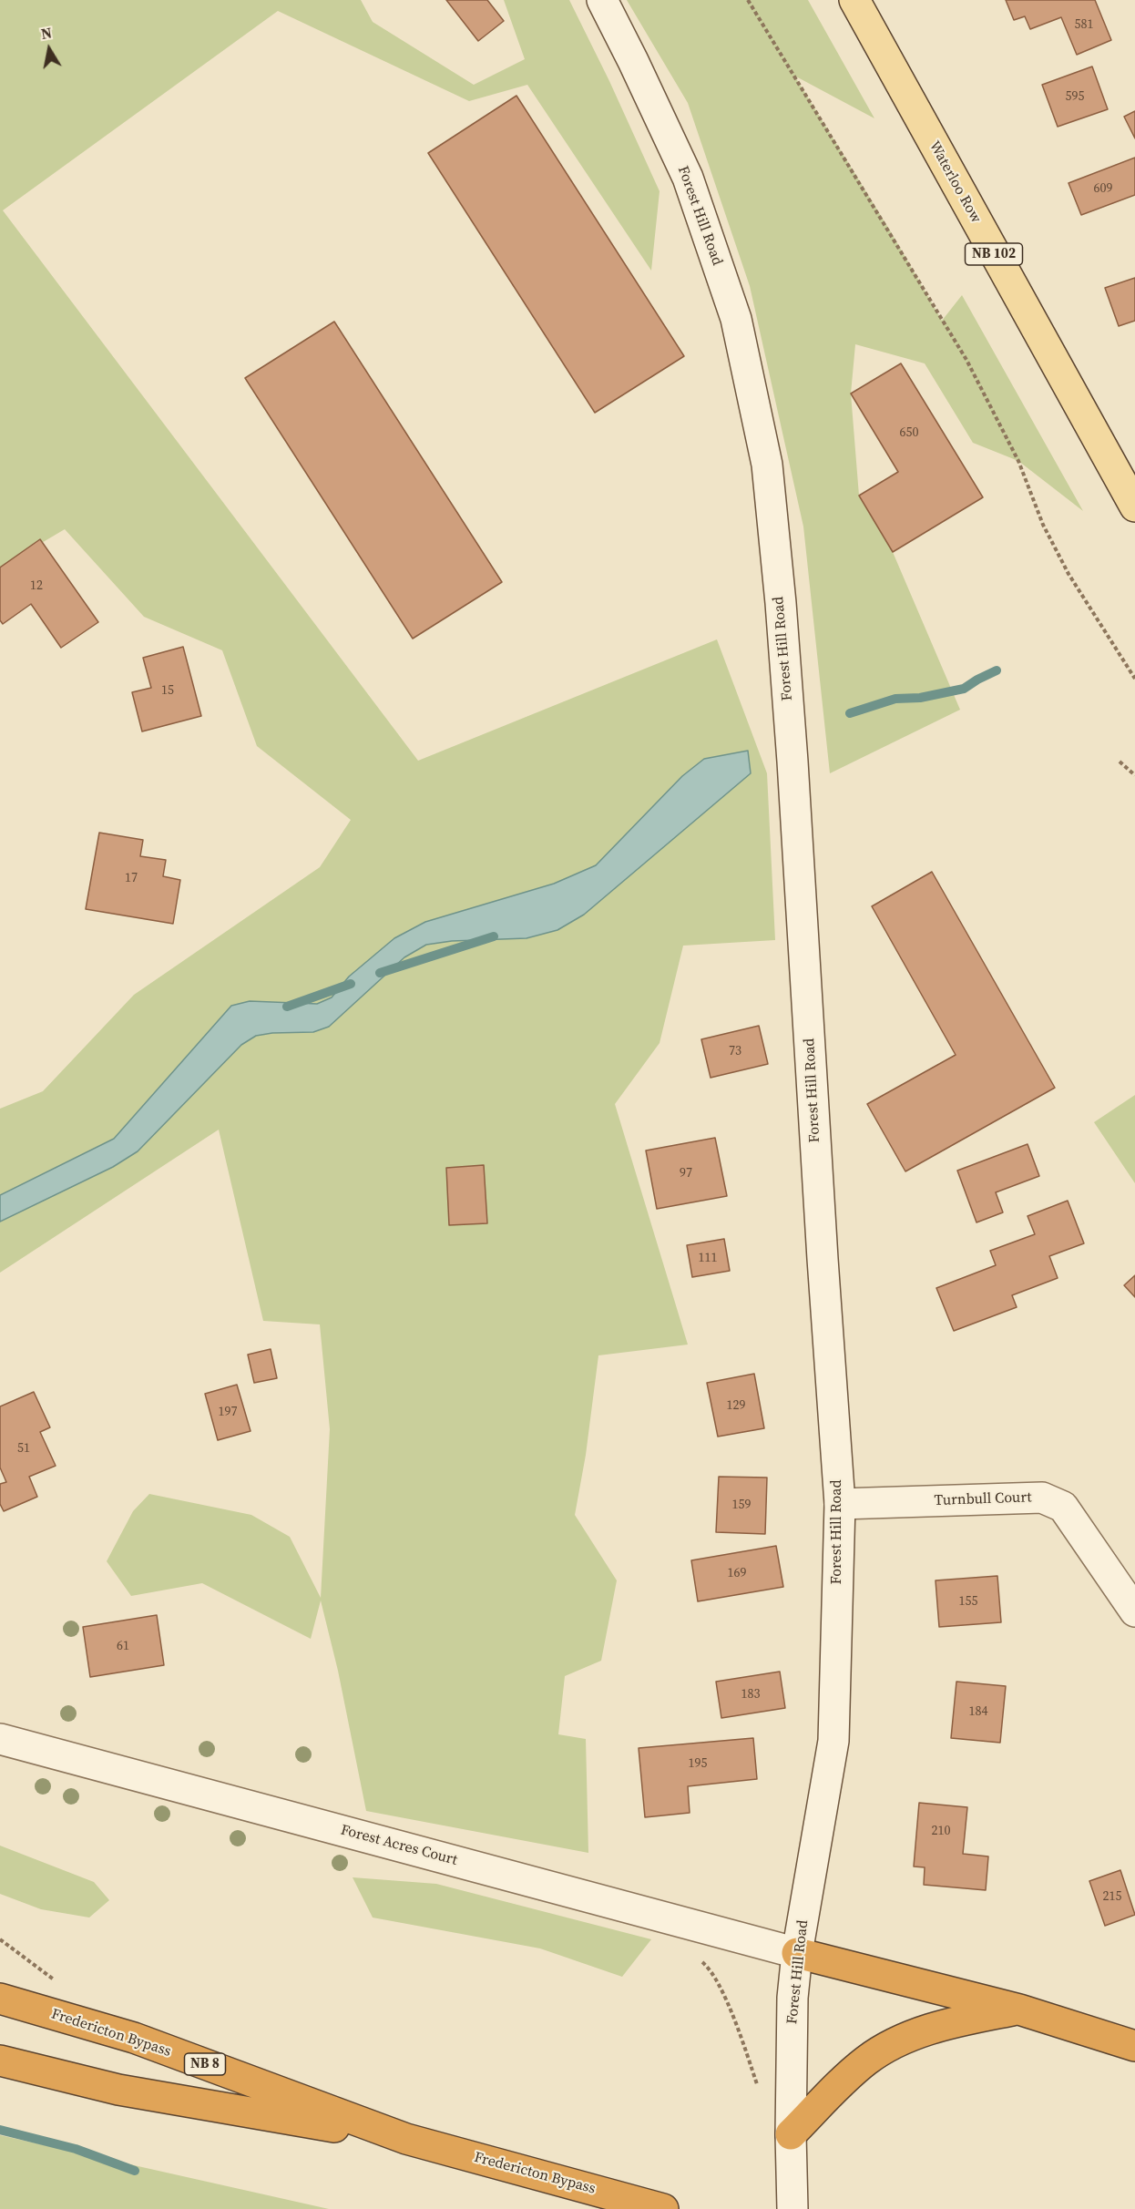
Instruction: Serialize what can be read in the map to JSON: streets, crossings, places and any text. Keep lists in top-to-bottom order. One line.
{"streets":{"highway":["Fredericton Bypass","NB 8"],"main road":["Waterloo Row","NB 102"],"street":["Forest Hill Road","Turnbull Court","Forest Acres Court"]},"crossings":[["Forest Hill Road","Turnbull Court"],["Forest Hill Road","Forest Acres Court"]],"house_numbers":["581","595","609","650","12","15","17","73","97","111","129","197","51","159","169","155","61","183","184","195","210","215"],"north":"top"}
